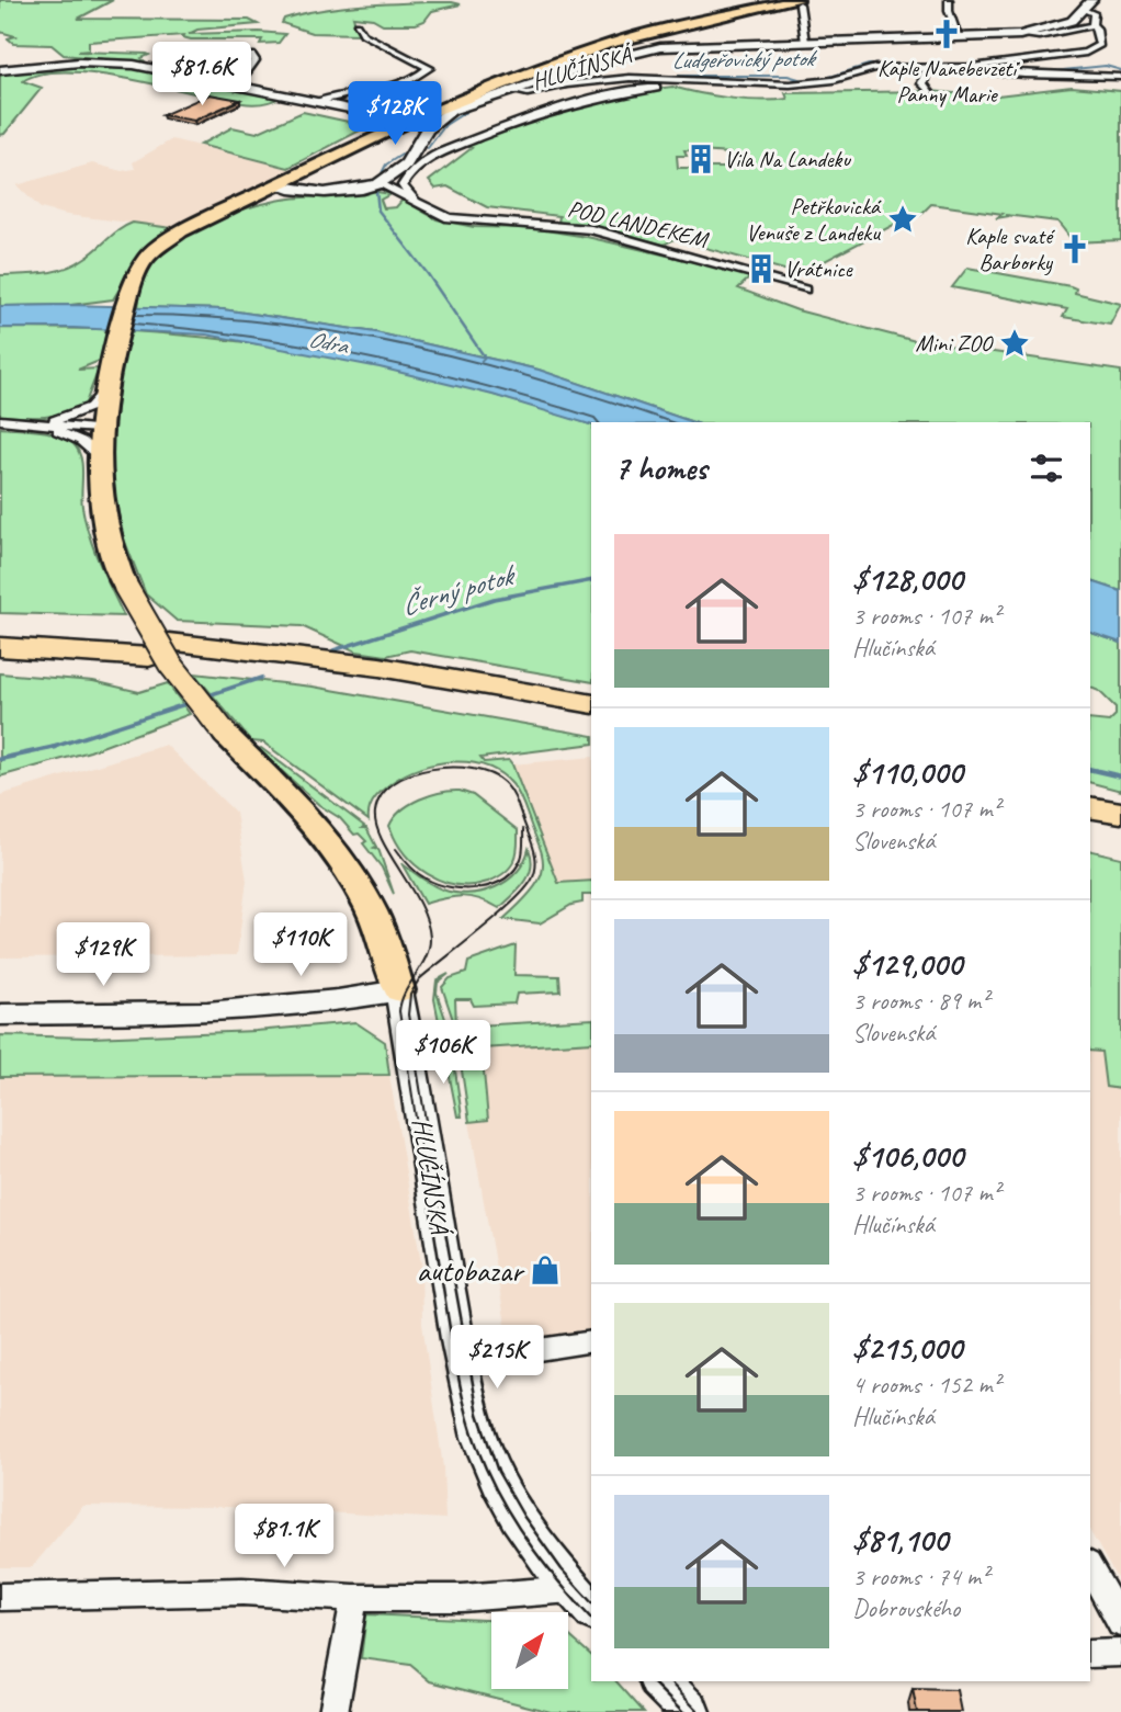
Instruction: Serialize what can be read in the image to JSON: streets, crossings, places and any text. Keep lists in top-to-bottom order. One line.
{"streets":{"main road":["HLUČÍNSKÁ"],"street":["POD LANDEKEM"]},"crossings":[["HLUČÍNSKÁ","POD LANDEKEM"]],"water":["Ludgeřovický potok","Odra","Černý potok"],"places":{"church":["Kaple Nanebevzetí Panny Marie","Kaple svaté Barborky"],"building":["Vila Na Landeku","Vrátnice"],"place":["Petřkovická Venuše z Landeku","Mini ZOO"],"shop":["autobazar"]},"north":"top right","page":{"price":["$81.6K","$128K","$110K","$129K","$106K","$215K","$81.1K"],"heading":"7 homes","list":[{"name":"$128,000","note":"3 rooms · 107 m² · Hlučínská"},{"name":"$110,000","note":"3 rooms · 107 m² · Slovenská"},{"name":"$129,000","note":"3 rooms · 89 m² · Slovenská"},{"name":"$106,000","note":"3 rooms · 107 m² · Hlučínská"},{"name":"$215,000","note":"4 rooms · 152 m² · Hlučínská"},{"name":"$81,100","note":"3 rooms · 74 m² · Dobrovského"}]}}
